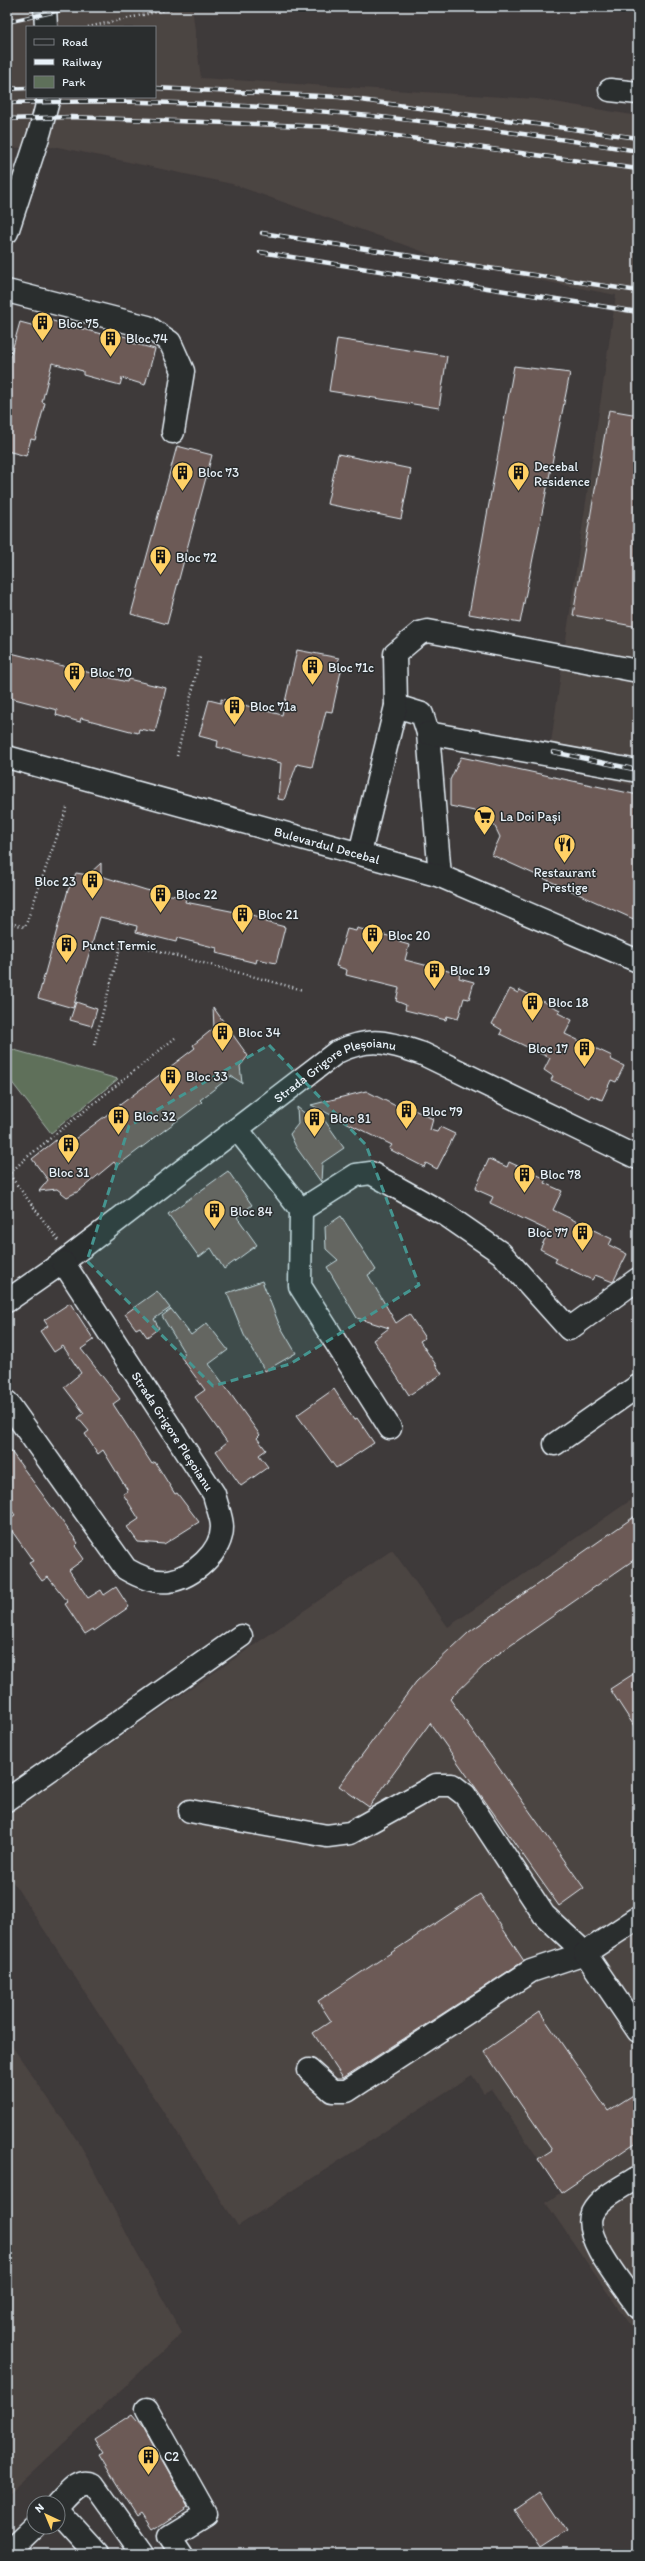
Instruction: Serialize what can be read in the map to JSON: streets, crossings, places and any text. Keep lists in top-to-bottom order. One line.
{"streets":{"street":["Bulevardul Decebal","Strada Grigore Pleșoianu"]},"places":{"building":["Bloc 75","Bloc 74","Bloc 73","Decebal Residence","Bloc 72","Bloc 71c","Bloc 70","Bloc 71a","Bloc 23","Bloc 22","Bloc 21","Bloc 20","Punct Termic","Bloc 19","Bloc 18","Bloc 34","Bloc 17","Bloc 33","Bloc 79","Bloc 32","Bloc 81","Bloc 31","Bloc 78","Bloc 84","Bloc 77","C2"],"supermarket":["La Doi Pași"],"restaurant":["Restaurant Prestige"]},"legend":["Road","Railway","Park"],"north":"top left"}
